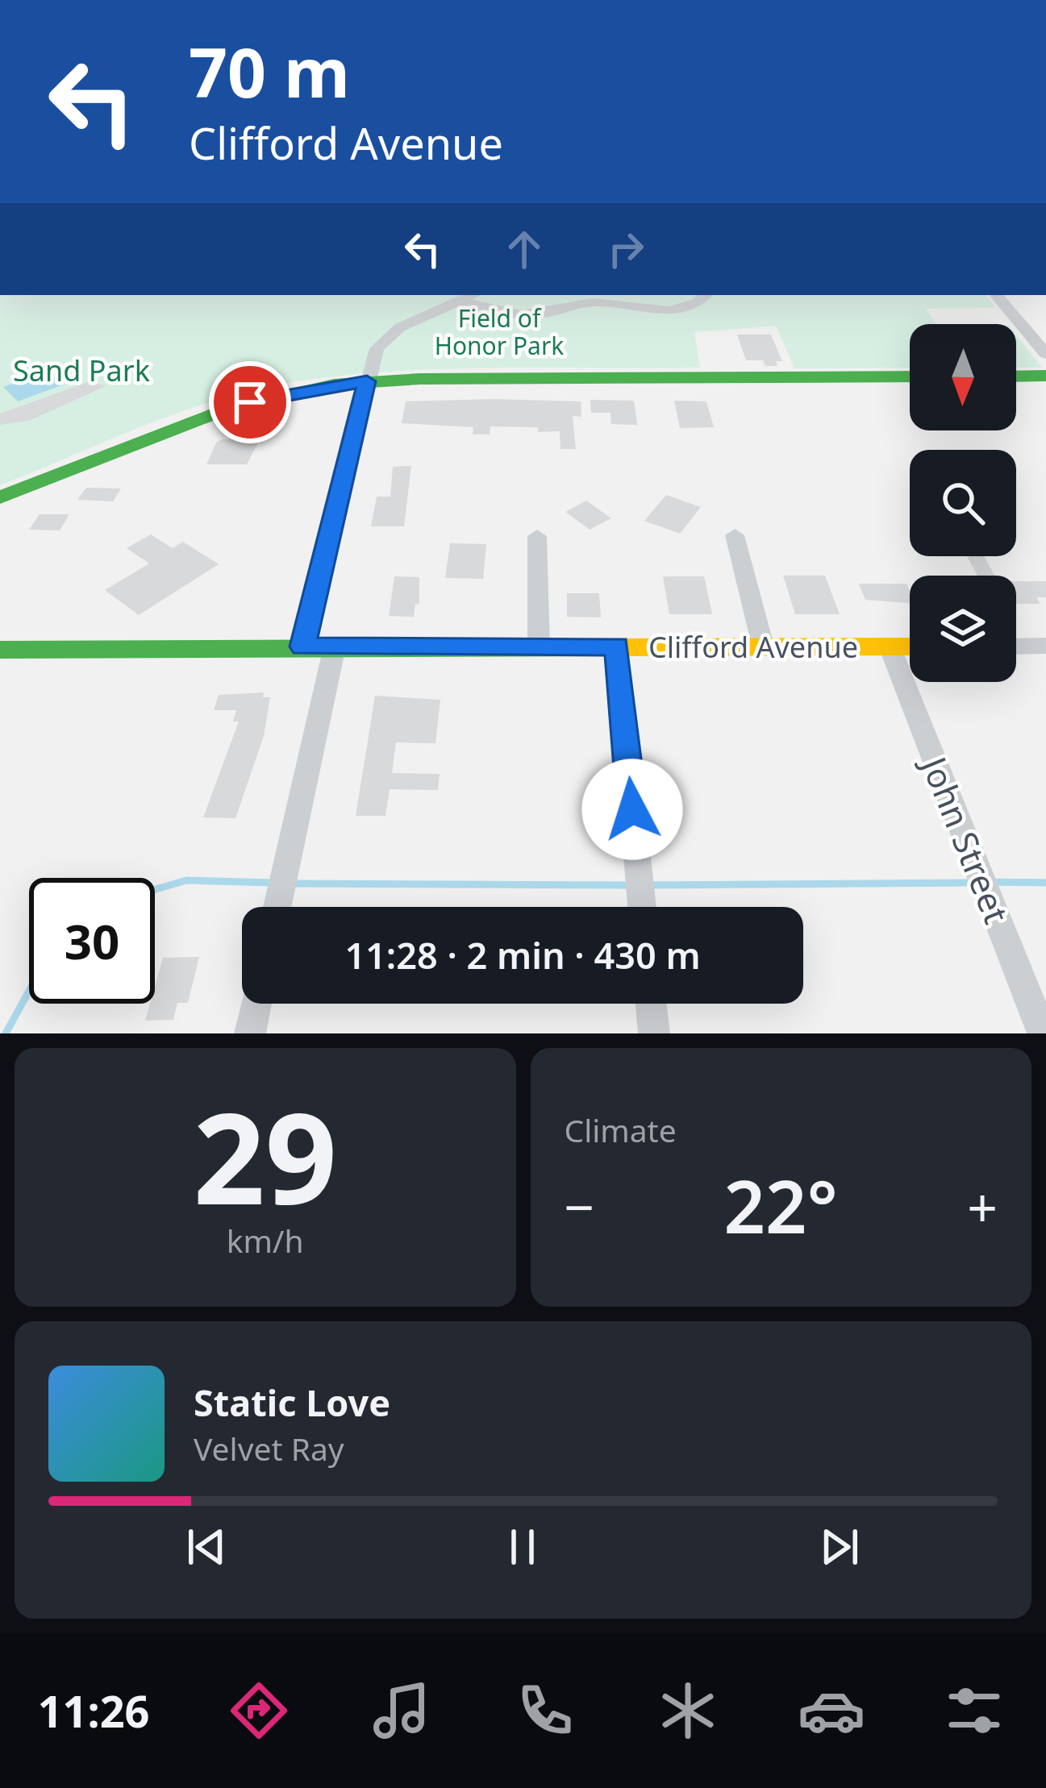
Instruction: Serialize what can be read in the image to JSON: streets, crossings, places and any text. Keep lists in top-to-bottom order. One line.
{"streets":{"main road":["Clifford Avenue"],"street":["John Street"]},"crossings":[["Clifford Avenue","John Street"]],"parks":["Field of Honor Park","Sand Park"],"north":"bottom","page":{"turn":["70 m","Clifford Avenue"],"limit":"30","trip":"11:28 · 2 min · 430 m","tile":[["29","km/h"],"Climate"],"heat":["−","22°","+"],"song":["Static Love","Velvet Ray"],"tabs":"11:26"}}
